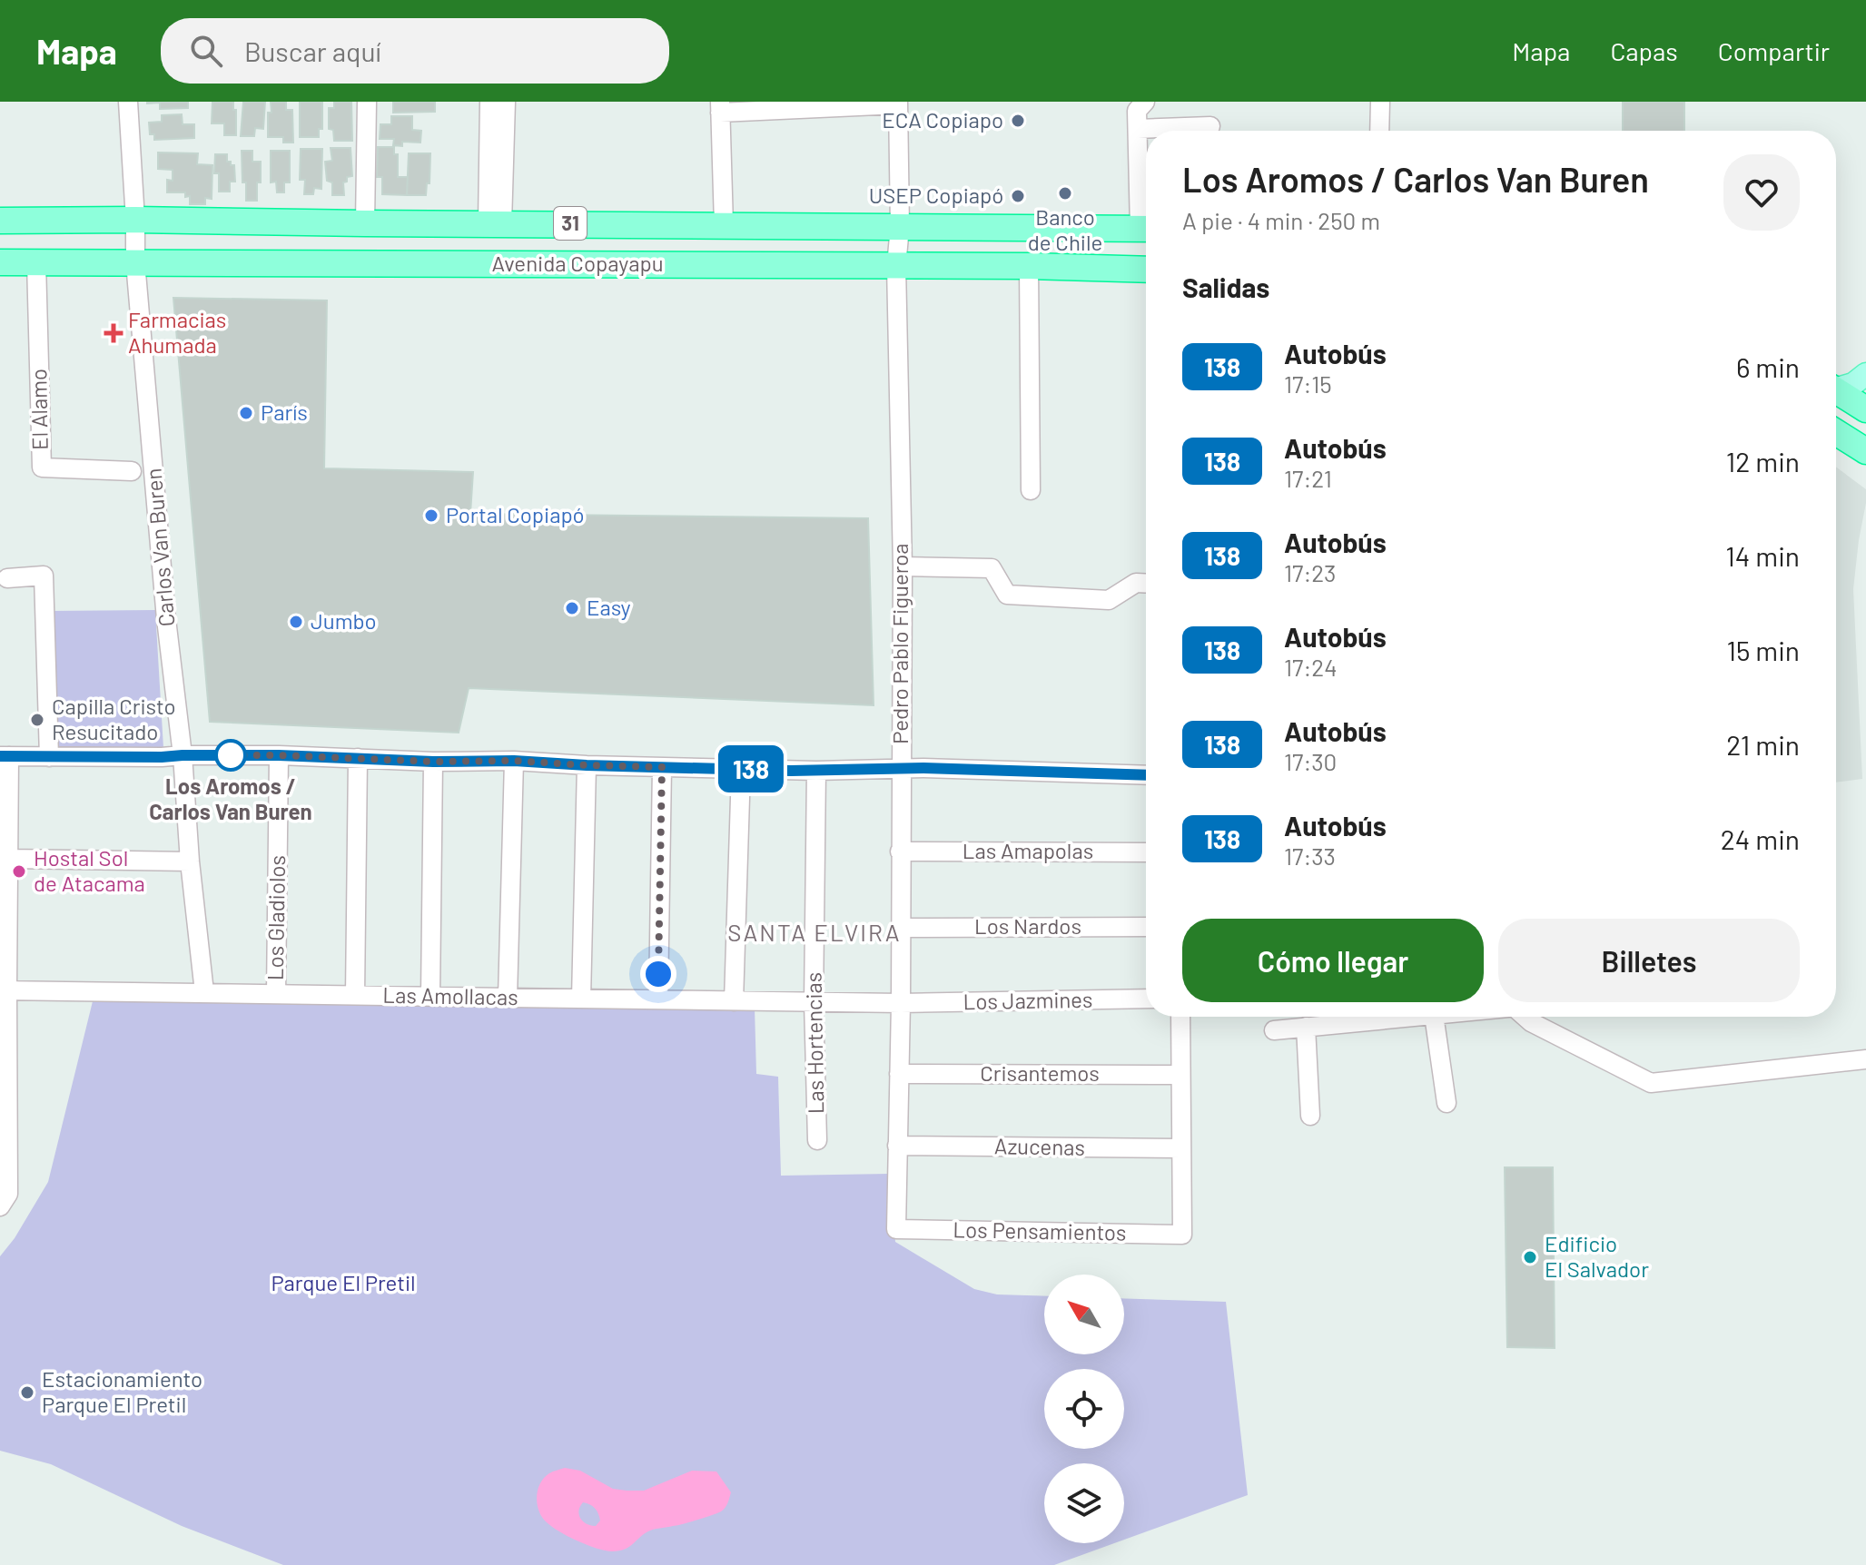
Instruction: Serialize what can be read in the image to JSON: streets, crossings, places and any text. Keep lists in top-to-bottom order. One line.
{"streets":{"highway":["31","Avenida Copayapu"],"street":["El Alamo","Carlos Van Buren","Pedro Pablo Figueroa","Las Amapolas","Los Gladiolos","Los Nardos","Las Amollacas","Los Jazmines","Las Hortencias","Crisantemos","Azucenas","Los Pensamientos"]},"crossings":[["Avenida Copayapu","El Alamo"],["Avenida Copayapu","Carlos Van Buren"],["Avenida Copayapu","Pedro Pablo Figueroa"],["Carlos Van Buren","Las Amollacas"],["Pedro Pablo Figueroa","Las Amapolas"],["Pedro Pablo Figueroa","Los Nardos"],["Pedro Pablo Figueroa","Las Amollacas"],["Pedro Pablo Figueroa","Los Jazmines"],["Pedro Pablo Figueroa","Crisantemos"],["Pedro Pablo Figueroa","Azucenas"],["Pedro Pablo Figueroa","Los Pensamientos"],["Los Gladiolos","Las Amollacas"],["Las Amollacas","Los Jazmines"],["Las Amollacas","Las Hortencias"],["Azucenas","Los Pensamientos"]],"districts":["SANTA ELVIRA"],"parks":["Parque El Pretil"],"places":{"other":["ECA Copiapo","Banco de Chile","USEP Copiapó","París","Portal Copiapó","Easy","Jumbo","Capilla Cristo Resucitado","Los Aromos / Carlos Van Buren","Hostal Sol de Atacama","Edificio El Salvador","Estacionamiento Parque El Pretil"],"health":["Farmacias Ahumada"]},"lines":["bus line 138"],"north":"top left","page":{"header":"Mapa","search":"Buscar aquí","nav":["Mapa","Capas","Compartir"],"on_map":"138","heading":[["Los Aromos / Carlos Van Buren","A pie · 4 min · 250 m"],"Salidas"],"list":[{"mark":"138","name":"Autobús","note":"17:15","value":"6 min"},{"mark":"138","name":"Autobús","note":"17:21","value":"12 min"},{"mark":"138","name":"Autobús","note":"17:23","value":"14 min"},{"mark":"138","name":"Autobús","note":"17:24","value":"15 min"},{"mark":"138","name":"Autobús","note":"17:30","value":"21 min"},{"mark":"138","name":"Autobús","note":"17:33","value":"24 min"}],"buttons":["Cómo llegar","Billetes"]}}
